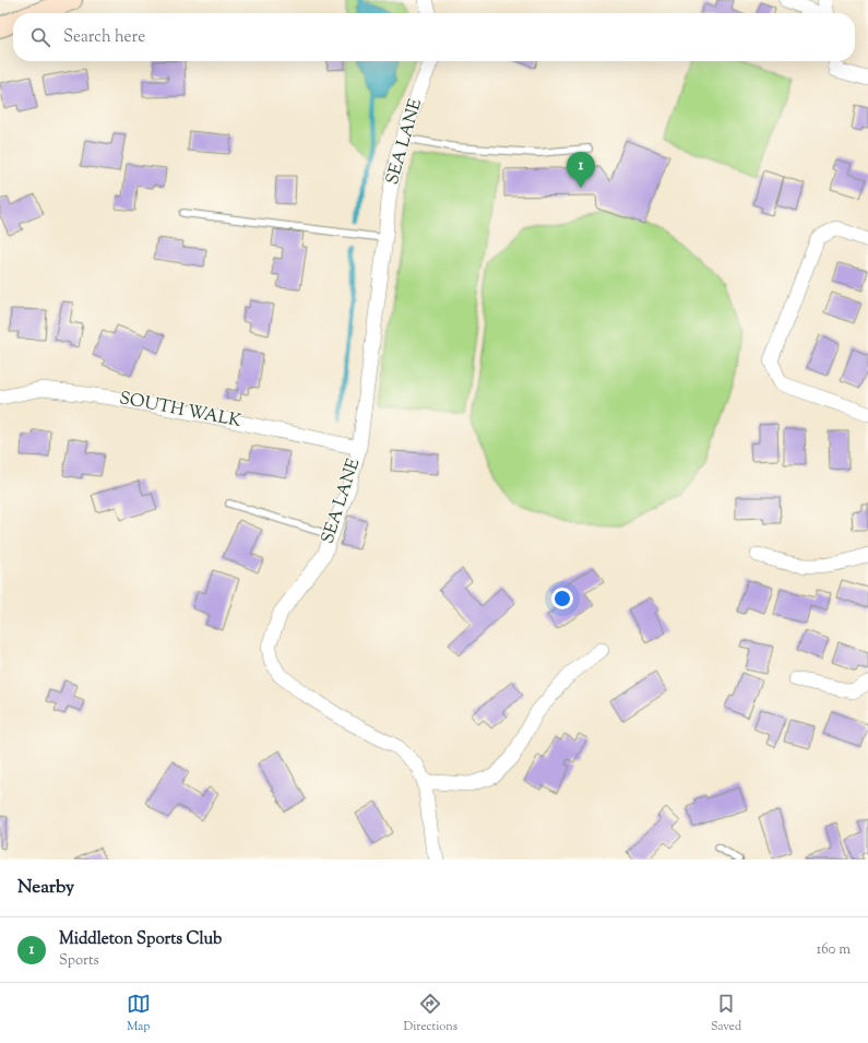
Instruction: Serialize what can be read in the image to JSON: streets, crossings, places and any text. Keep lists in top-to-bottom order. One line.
{"streets":{"street":["SEA LANE","SOUTH WALK"]},"crossings":[["SEA LANE","SOUTH WALK"]],"page":{"search":"Search here","pins":"1","heading":"Nearby","list":[{"mark":"1","name":"Middleton Sports Club","note":"Sports","value":"160 m"}],"nav":["Map","Directions","Saved"]}}
